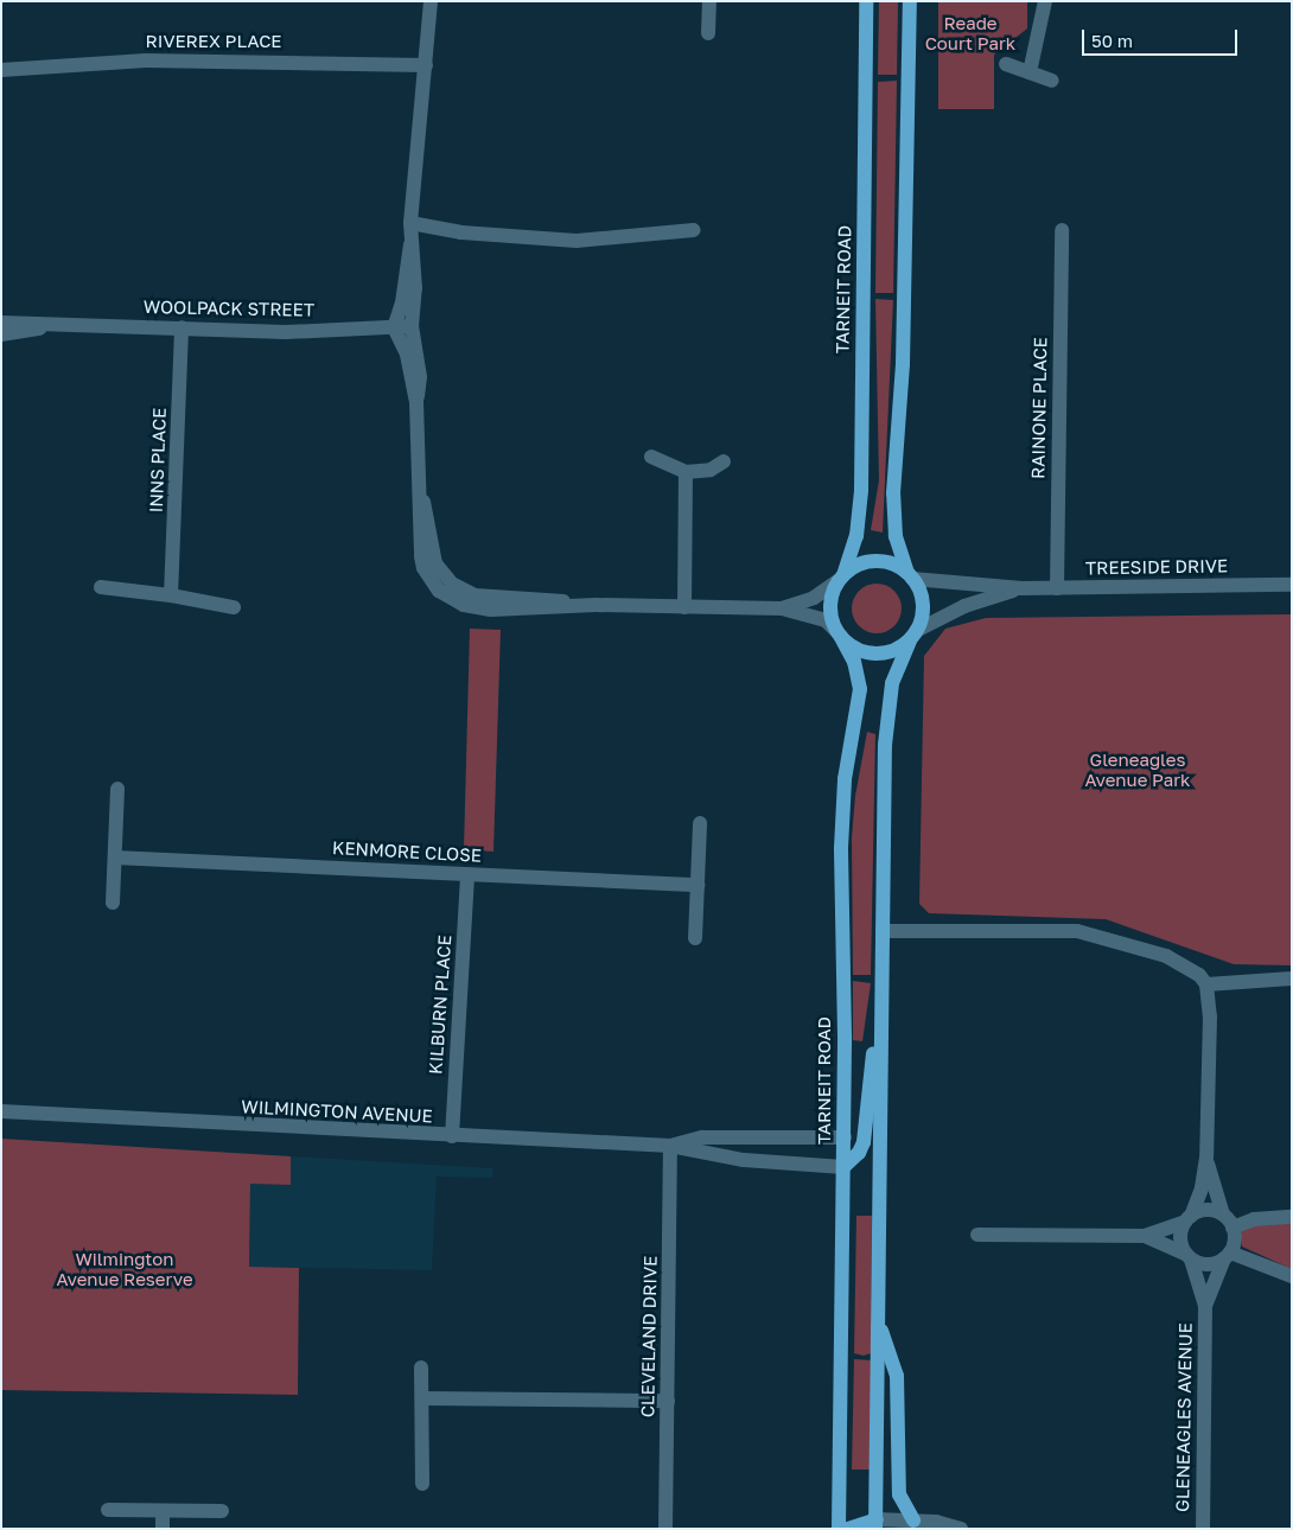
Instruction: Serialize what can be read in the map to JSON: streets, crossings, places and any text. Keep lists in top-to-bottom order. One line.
{"streets":{"main road":["TARNEIT ROAD"],"street":["RIVEREX PLACE","WOOLPACK STREET","RAINONE PLACE","INNS PLACE","TREESIDE DRIVE","KENMORE CLOSE","KILBURN PLACE","WILMINGTON AVENUE","CLEVELAND DRIVE","GLENEAGLES AVENUE"]},"crossings":[["TARNEIT ROAD","TREESIDE DRIVE"],["TARNEIT ROAD","WILMINGTON AVENUE"],["WOOLPACK STREET","INNS PLACE"],["RAINONE PLACE","TREESIDE DRIVE"],["KENMORE CLOSE","KILBURN PLACE"],["KILBURN PLACE","WILMINGTON AVENUE"],["WILMINGTON AVENUE","CLEVELAND DRIVE"]],"parks":["Reade Court Park","Gleneagles Avenue Park","Wilmington Avenue Reserve"],"scale_bar":"50 m"}
